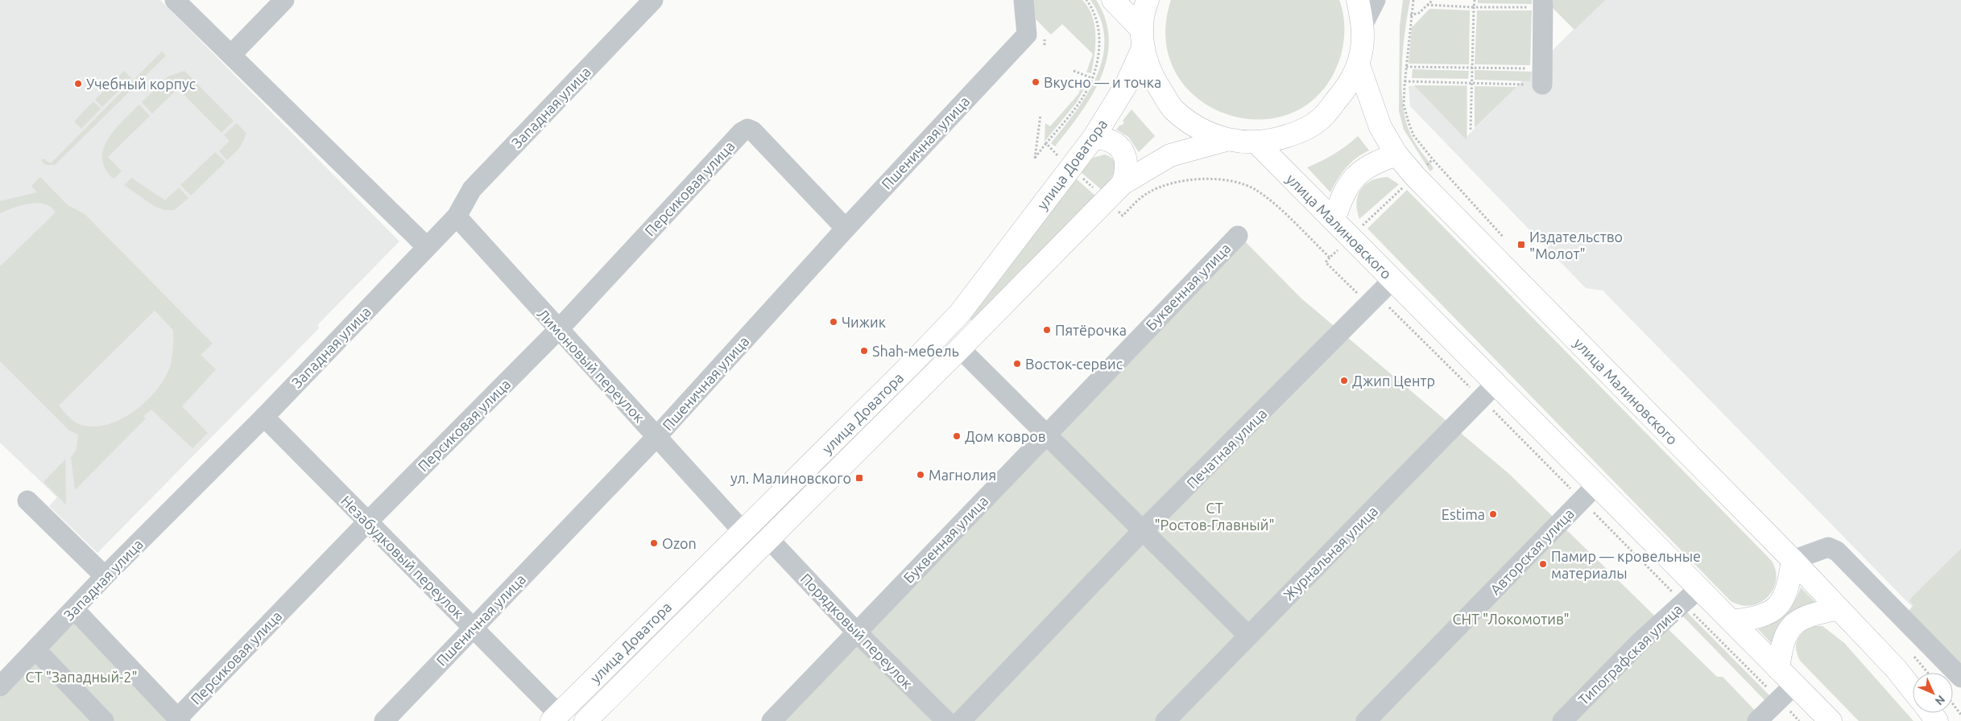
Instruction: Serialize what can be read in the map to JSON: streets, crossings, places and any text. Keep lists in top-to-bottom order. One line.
{"streets":{"main road":["улица Доватора","улица Малиновского"],"street":["Западная улица","Пшеничная улица","Персиковая улица","Буквенная улица","Лимоновый переулок","Печатная улица","Авторская улица","Журнальная улица","Незабудковый переулок","Порядковый переулок","Типографская улица"]},"crossings":[["Западная улица","Лимоновый переулок"],["Западная улица","Незабудковый переулок"],["Пшеничная улица","Персиковая улица"],["Пшеничная улица","Лимоновый переулок"],["Пшеничная улица","Незабудковый переулок"],["улица Доватора","Лимоновый переулок"],["улица Доватора","Незабудковый переулок"],["улица Доватора","Порядковый переулок"],["Персиковая улица","Лимоновый переулок"],["Персиковая улица","Незабудковый переулок"],["улица Малиновского","Печатная улица"],["улица Малиновского","Авторская улица"],["улица Малиновского","Журнальная улица"],["улица Малиновского","Типографская улица"],["Буквенная улица","Порядковый переулок"]],"parks":["СТ \"Ростов-Главный\"","СНТ \"Локомотив\"","СТ \"Западный-2\""],"places":{"other":["Вкусно — и точка","Учебный корпус","Чижик","Пятёрочка","Shah-мебель","Восток-сервис","Джип Центр","Дом ковров","Магнолия","Estima","Ozon","Памир — кровельные материалы"],"transit":["Издательство \"Молот\"","ул. Малиновского"]},"north":"bottom right"}
